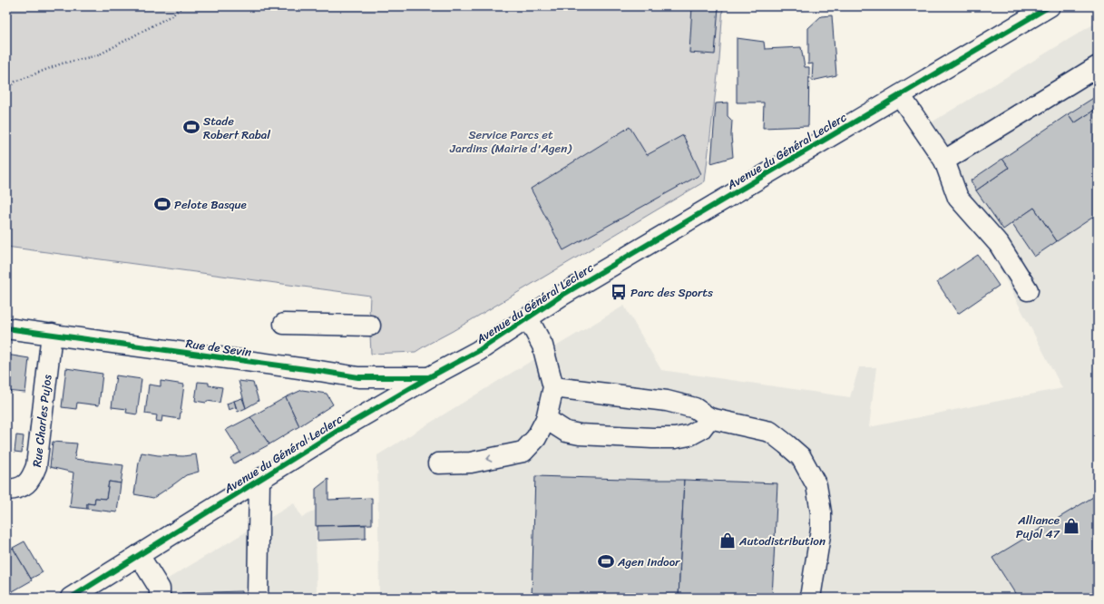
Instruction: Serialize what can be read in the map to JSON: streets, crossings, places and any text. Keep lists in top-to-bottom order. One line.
{"streets":{"street":["Avenue du Général Leclerc","Rue de Sevin","Rue Charles Pujos"]},"crossings":[["Avenue du Général Leclerc","Rue de Sevin"],["Rue de Sevin","Rue Charles Pujos"]],"parks":["Service Parcs et Jardins (Mairie d'Agen)"],"places":{"sports":["Stade Robert Rabal","Pelote Basque","Agen Indoor"],"bus stop":["Parc des Sports"],"shop":["Alliance Pujol 47","Autodistribution"]}}
